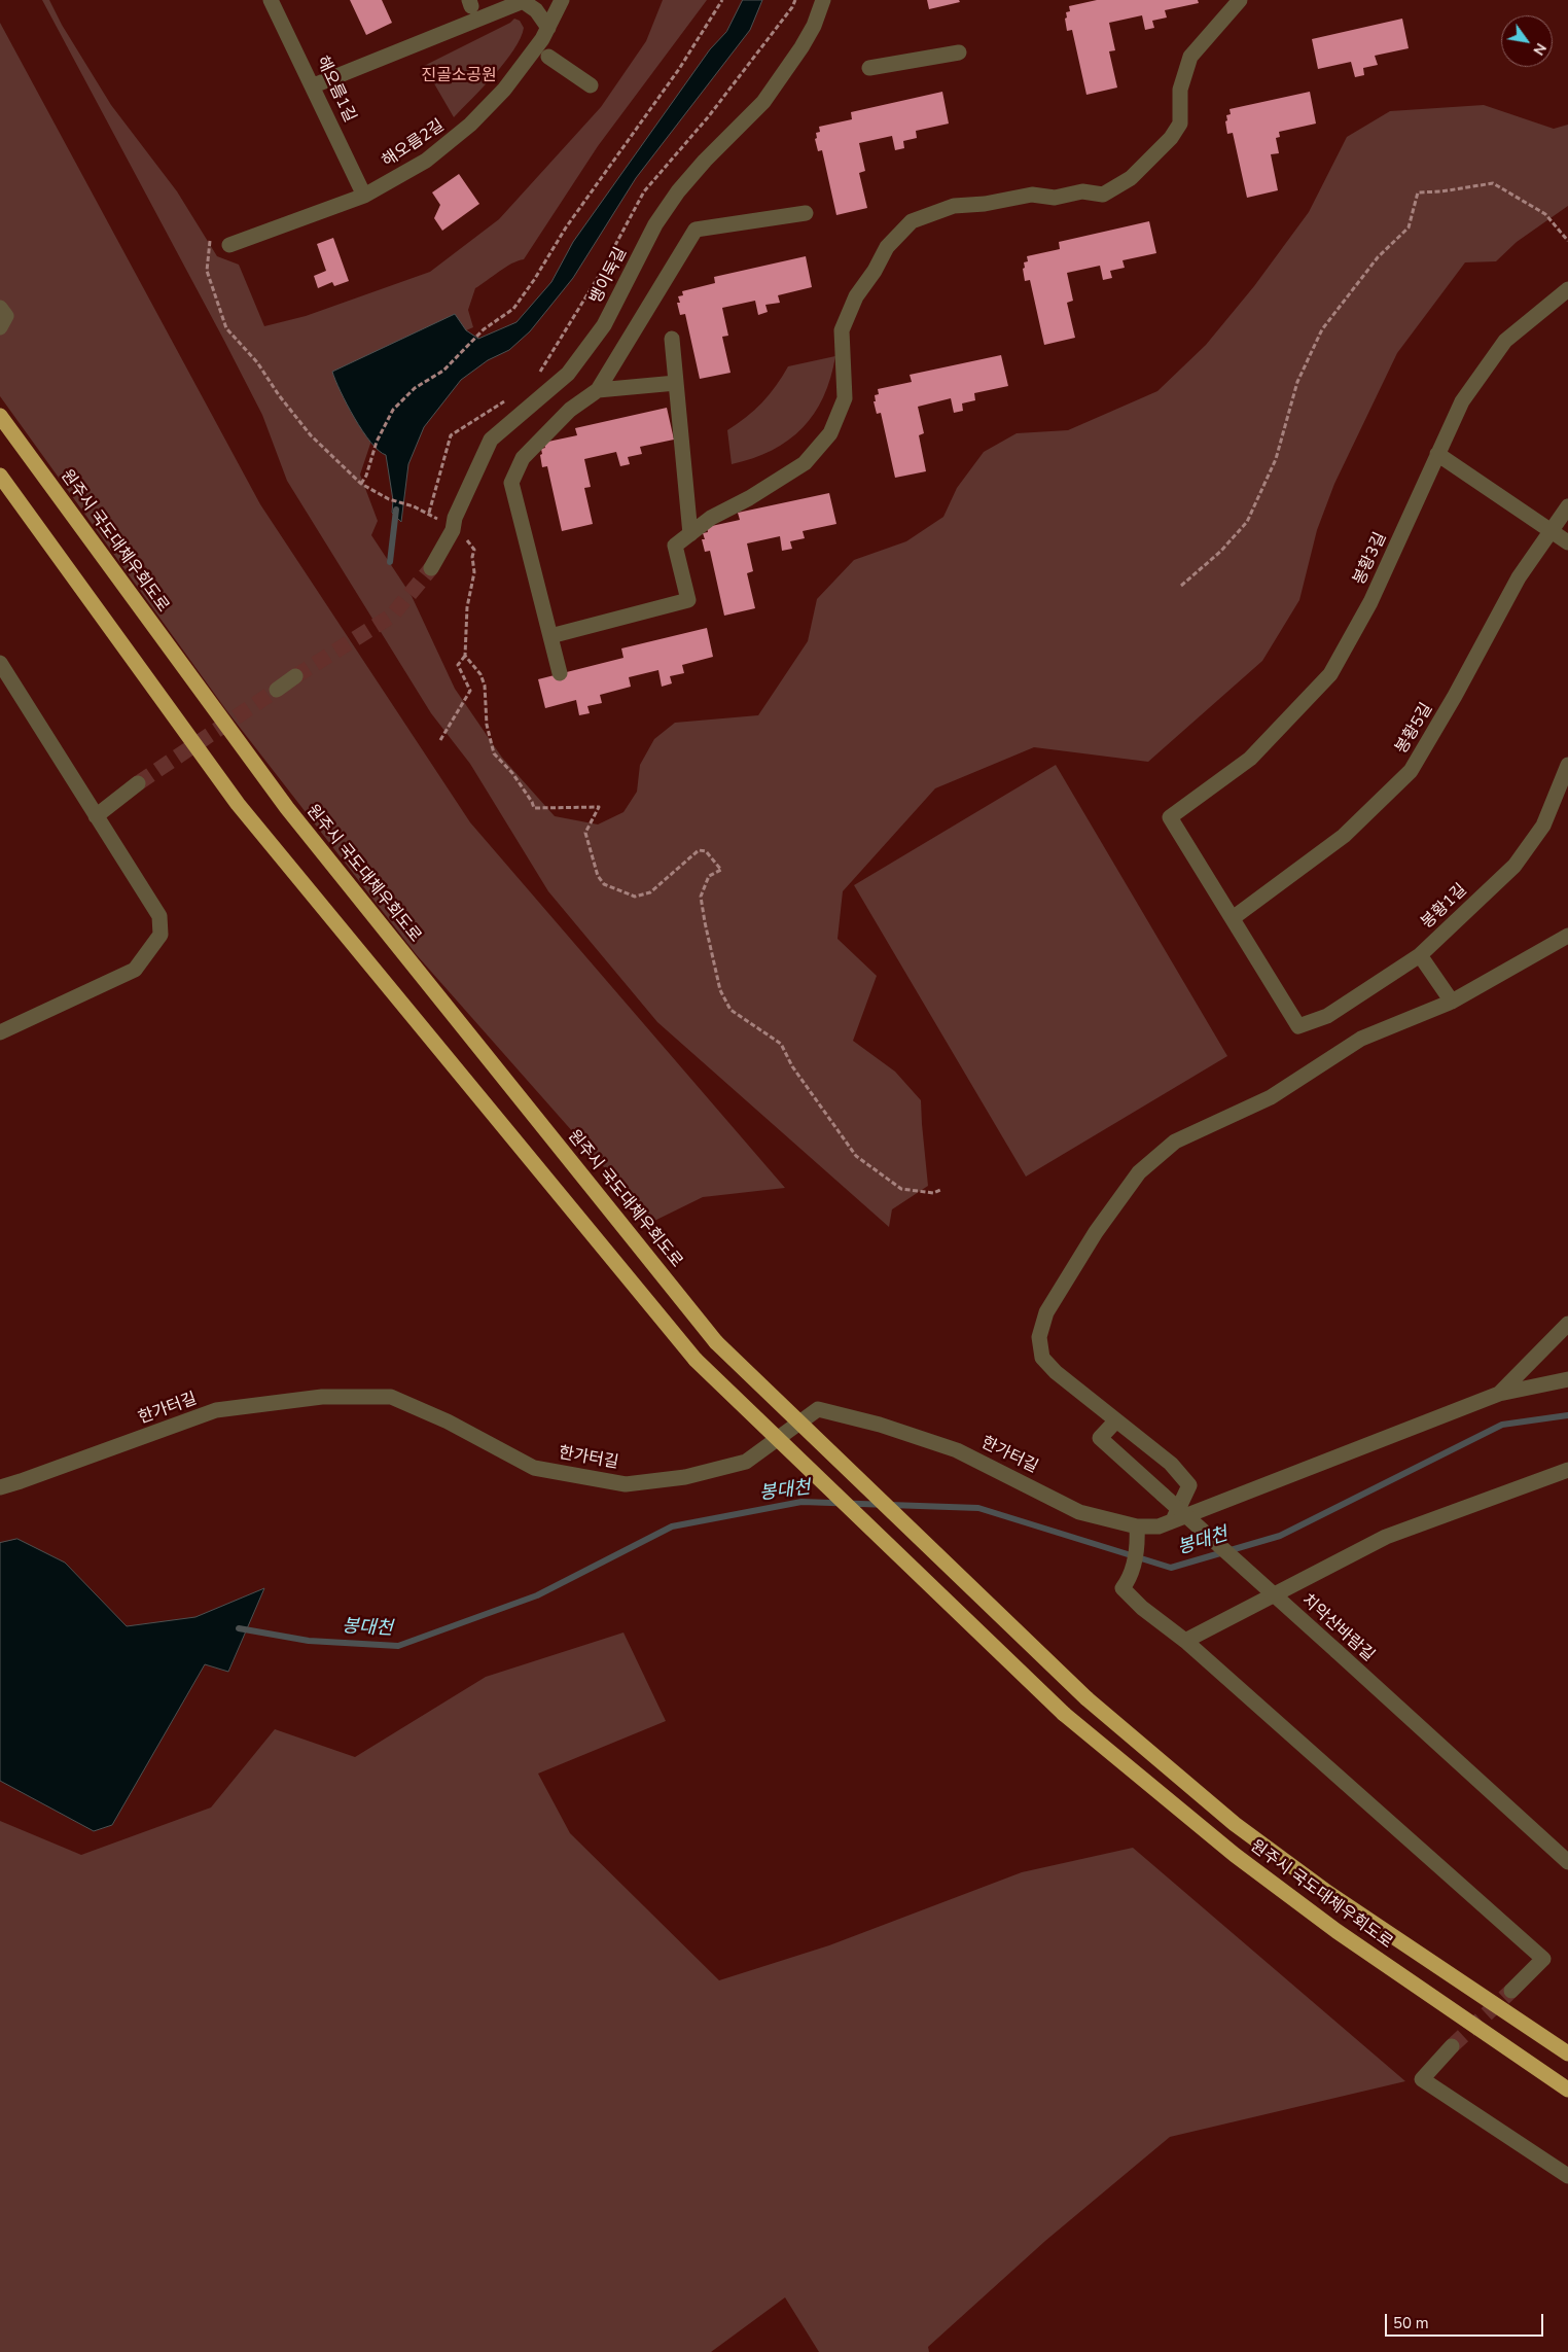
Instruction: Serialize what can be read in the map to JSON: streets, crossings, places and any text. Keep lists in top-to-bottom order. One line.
{"streets":{"highway":["원주시 국도대체우회도로"],"street":["해오름1길","해오름2길","뱅이둑길","봉황3길","봉황5길","봉황1길","한가터길","치악산바람길"]},"crossings":[["해오름1길","해오름2길"],["봉황3길","봉황5길"],["봉황3길","봉황1길"],["봉황5길","봉황1길"]],"water":["봉대천"],"parks":["진골소공원"],"scale_bar":"50 m","north":"bottom right"}
